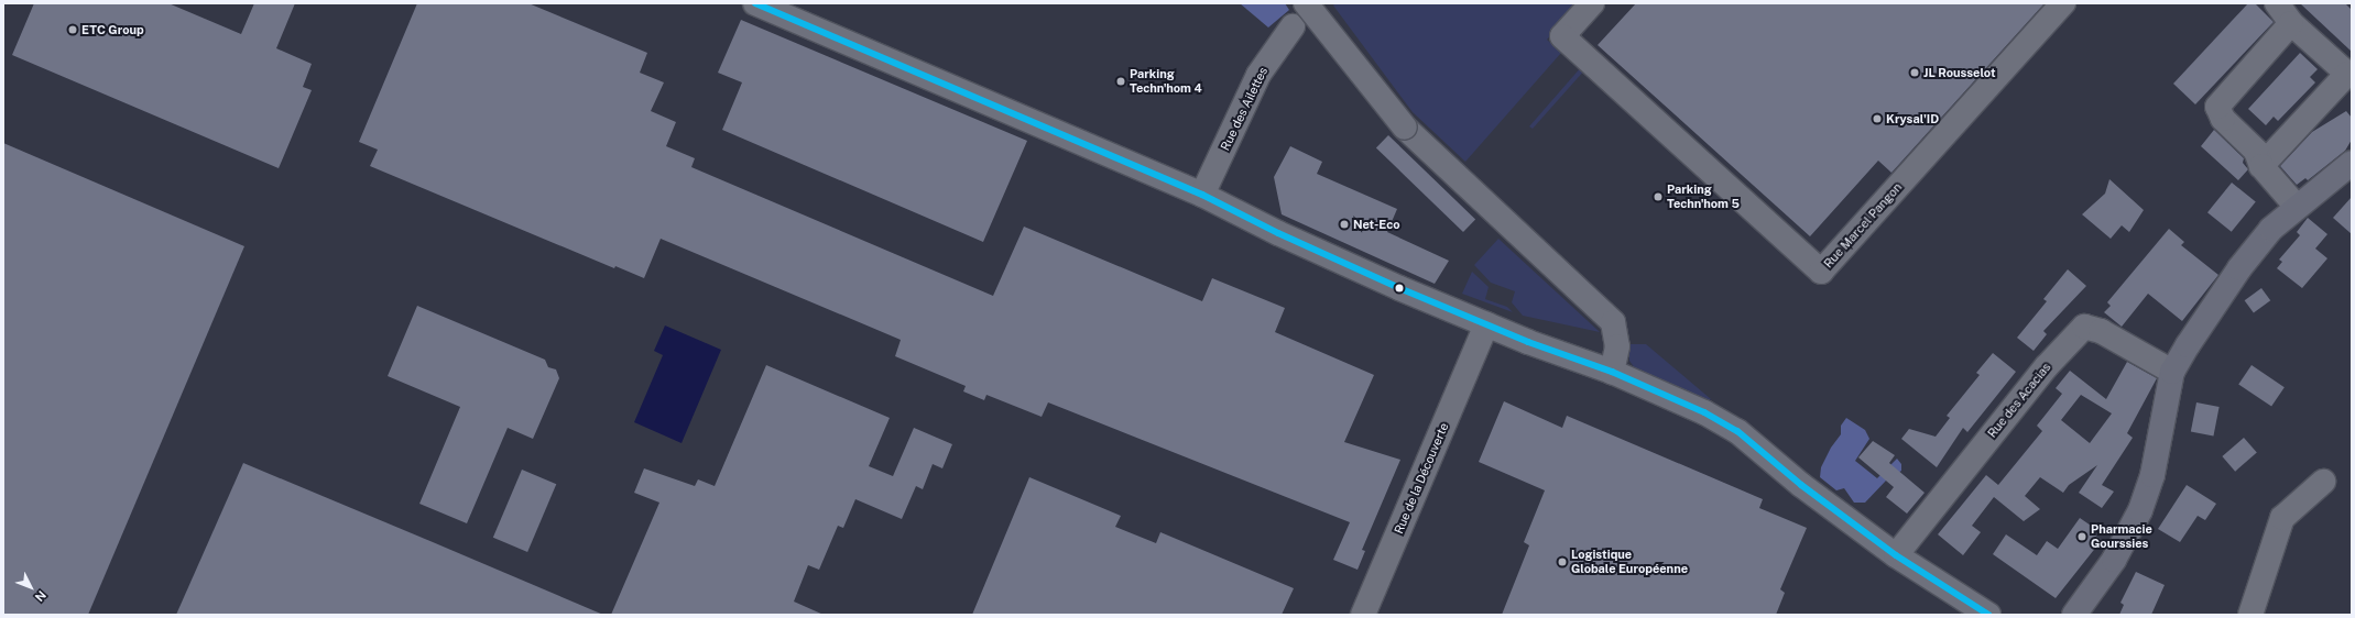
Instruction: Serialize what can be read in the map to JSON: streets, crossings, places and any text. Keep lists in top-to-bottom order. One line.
{"streets":{"street":["Rue des Ailettes","Rue Marcel Pangon","Rue des Acacias","Rue de la Découverte"]},"places":["ETC Group","JL Rousselot","Parking Techn'hom 4","Krysal'ID","Parking Techn'hom 5","Net-Eco","Pharmacie Gourssies","Logistique Globale Européenne"],"north":"bottom right"}
